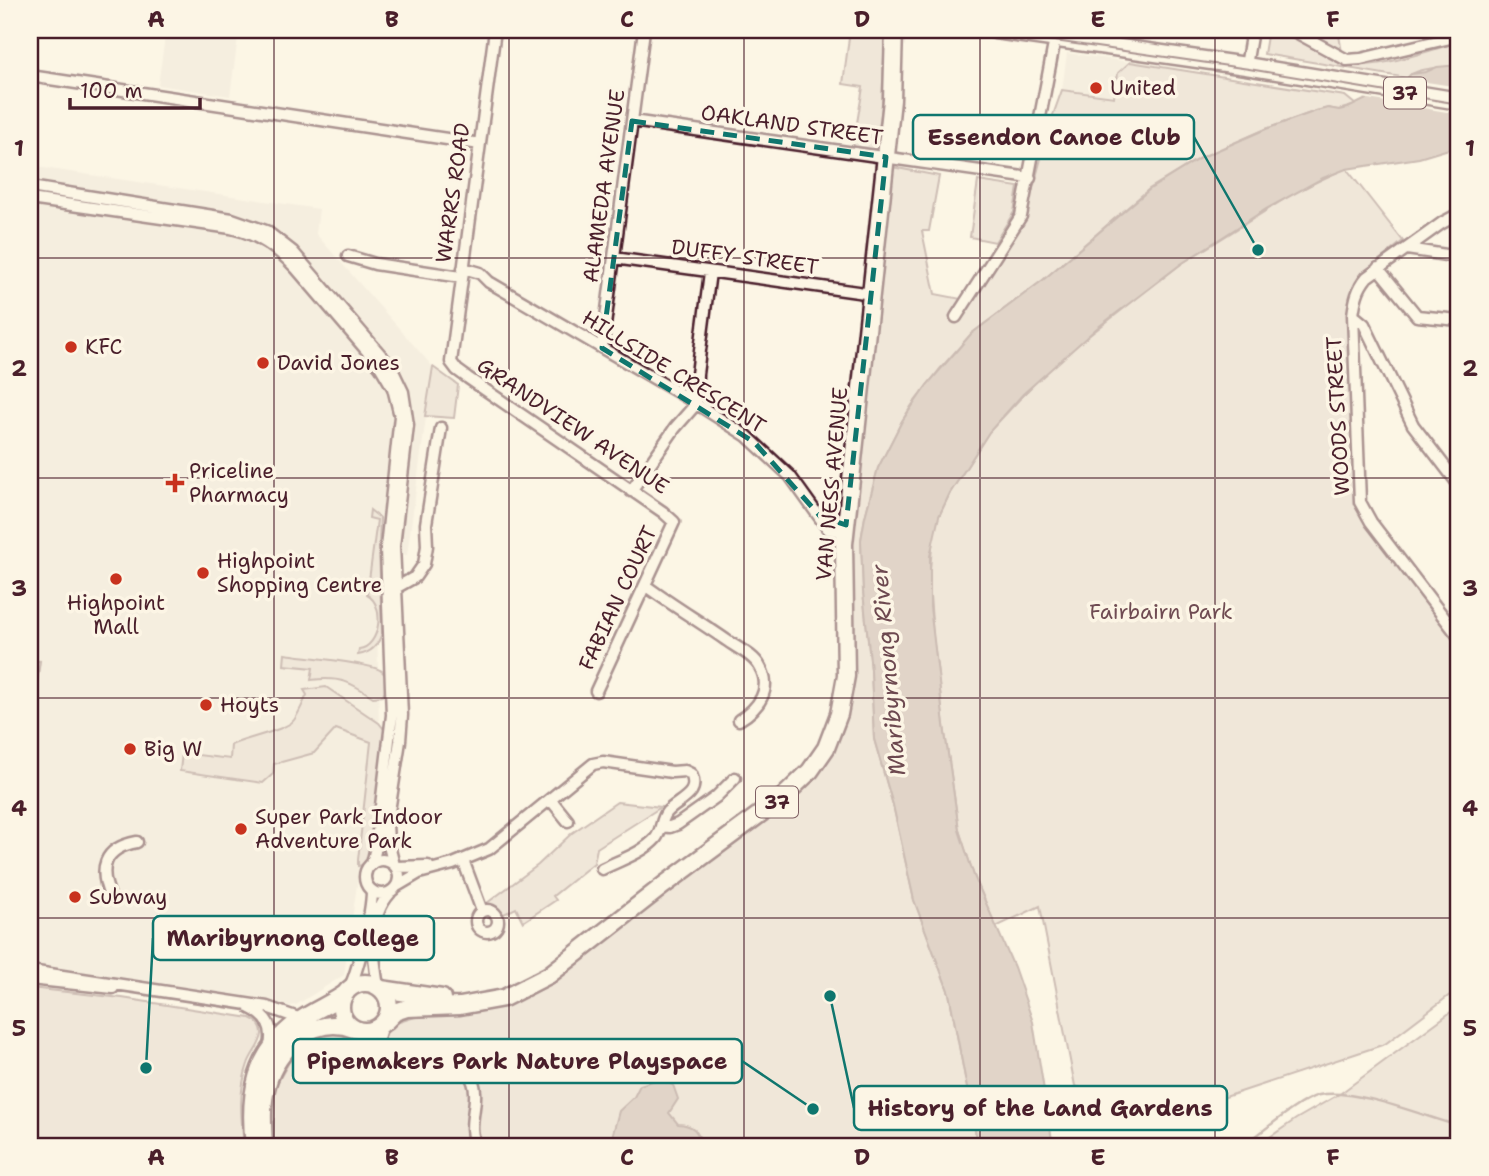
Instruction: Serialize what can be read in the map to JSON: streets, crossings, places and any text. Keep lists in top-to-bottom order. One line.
{"streets":{"main road":["37","VAN NESS AVENUE"],"street":["OAKLAND STREET","ALAMEDA AVENUE","WARRS ROAD","DUFFY STREET","HILLSIDE CRESCENT","WOODS STREET","GRANDVIEW AVENUE","FABIAN COURT"]},"crossings":[["37","VAN NESS AVENUE"],["OAKLAND STREET","ALAMEDA AVENUE"],["OAKLAND STREET","VAN NESS AVENUE"],["ALAMEDA AVENUE","DUFFY STREET"],["ALAMEDA AVENUE","HILLSIDE CRESCENT"],["WARRS ROAD","HILLSIDE CRESCENT"],["WARRS ROAD","GRANDVIEW AVENUE"],["DUFFY STREET","VAN NESS AVENUE"],["HILLSIDE CRESCENT","VAN NESS AVENUE"],["GRANDVIEW AVENUE","FABIAN COURT"]],"water":["Maribyrnong River"],"parks":["Fairbairn Park"],"places":{"other":["United","Essendon Canoe Club","KFC","David Jones","Highpoint Shopping Centre","Highpoint Mall","Hoyts","Big W","Super Park Indoor Adventure Park","Subway","History of the Land Gardens","Maribyrnong College","Pipemakers Park Nature Playspace"],"health":["Priceline Pharmacy"]},"scale_bar":"100 m","grid":{"columns":["A","B","C","D","E","F"],"rows":["1","2","3","4","5"]}}
